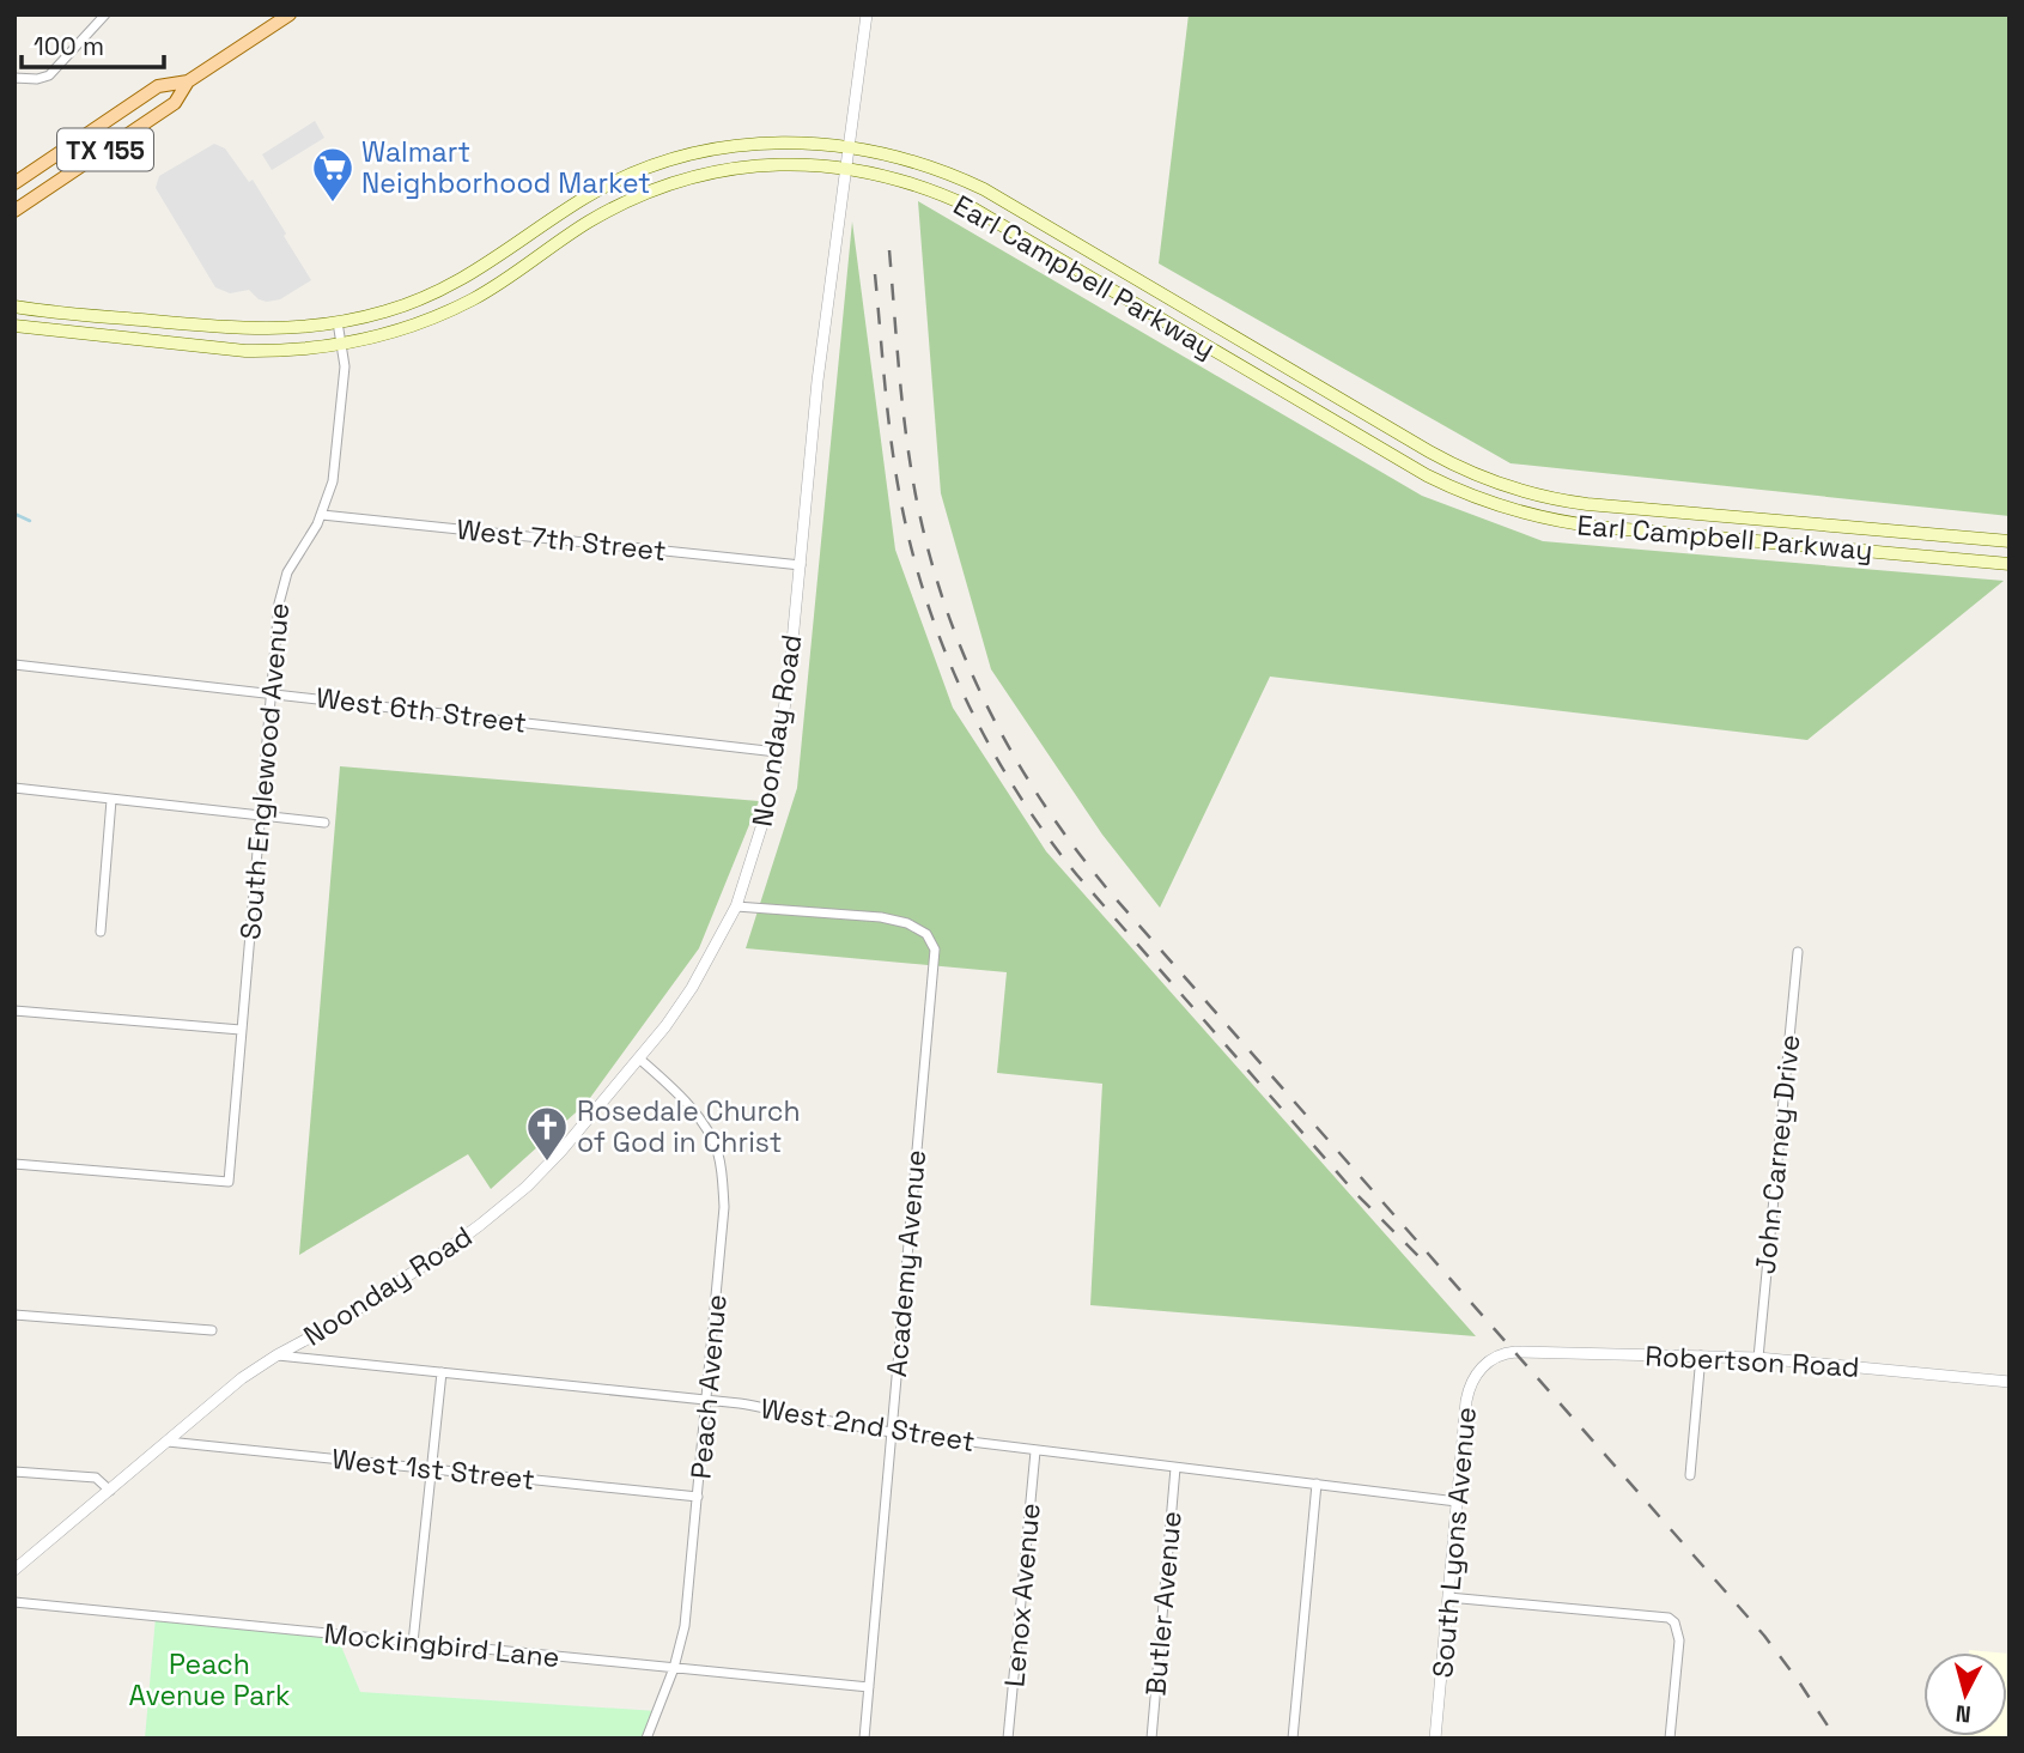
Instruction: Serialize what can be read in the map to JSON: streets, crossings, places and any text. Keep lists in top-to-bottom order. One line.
{"streets":{"main road":["TX 155","Earl Campbell Parkway"],"street":["West 7th Street","West 6th Street","Noonday Road","South Englewood Avenue","John Carney Drive","Academy Avenue","Robertson Road","Peach Avenue","West 2nd Street","West 1st Street","South Lyons Avenue","Lenox Avenue","Butler Avenue","Mockingbird Lane"]},"crossings":[["Earl Campbell Parkway","Noonday Road"],["Earl Campbell Parkway","South Englewood Avenue"],["West 7th Street","Noonday Road"],["West 7th Street","South Englewood Avenue"],["West 6th Street","Noonday Road"],["West 6th Street","South Englewood Avenue"],["Noonday Road","Academy Avenue"],["Noonday Road","Peach Avenue"],["Noonday Road","West 2nd Street"],["Noonday Road","West 1st Street"],["John Carney Drive","Robertson Road"],["Academy Avenue","West 2nd Street"],["Academy Avenue","Mockingbird Lane"],["Robertson Road","South Lyons Avenue"],["Peach Avenue","West 2nd Street"],["Peach Avenue","West 1st Street"],["Peach Avenue","Mockingbird Lane"],["West 2nd Street","South Lyons Avenue"],["West 2nd Street","Lenox Avenue"],["West 2nd Street","Butler Avenue"]],"parks":["Peach Avenue Park"],"places":{"supermarket":["Walmart Neighborhood Market"],"church":["Rosedale Church of God in Christ"]},"scale_bar":"100 m","north":"bottom"}
